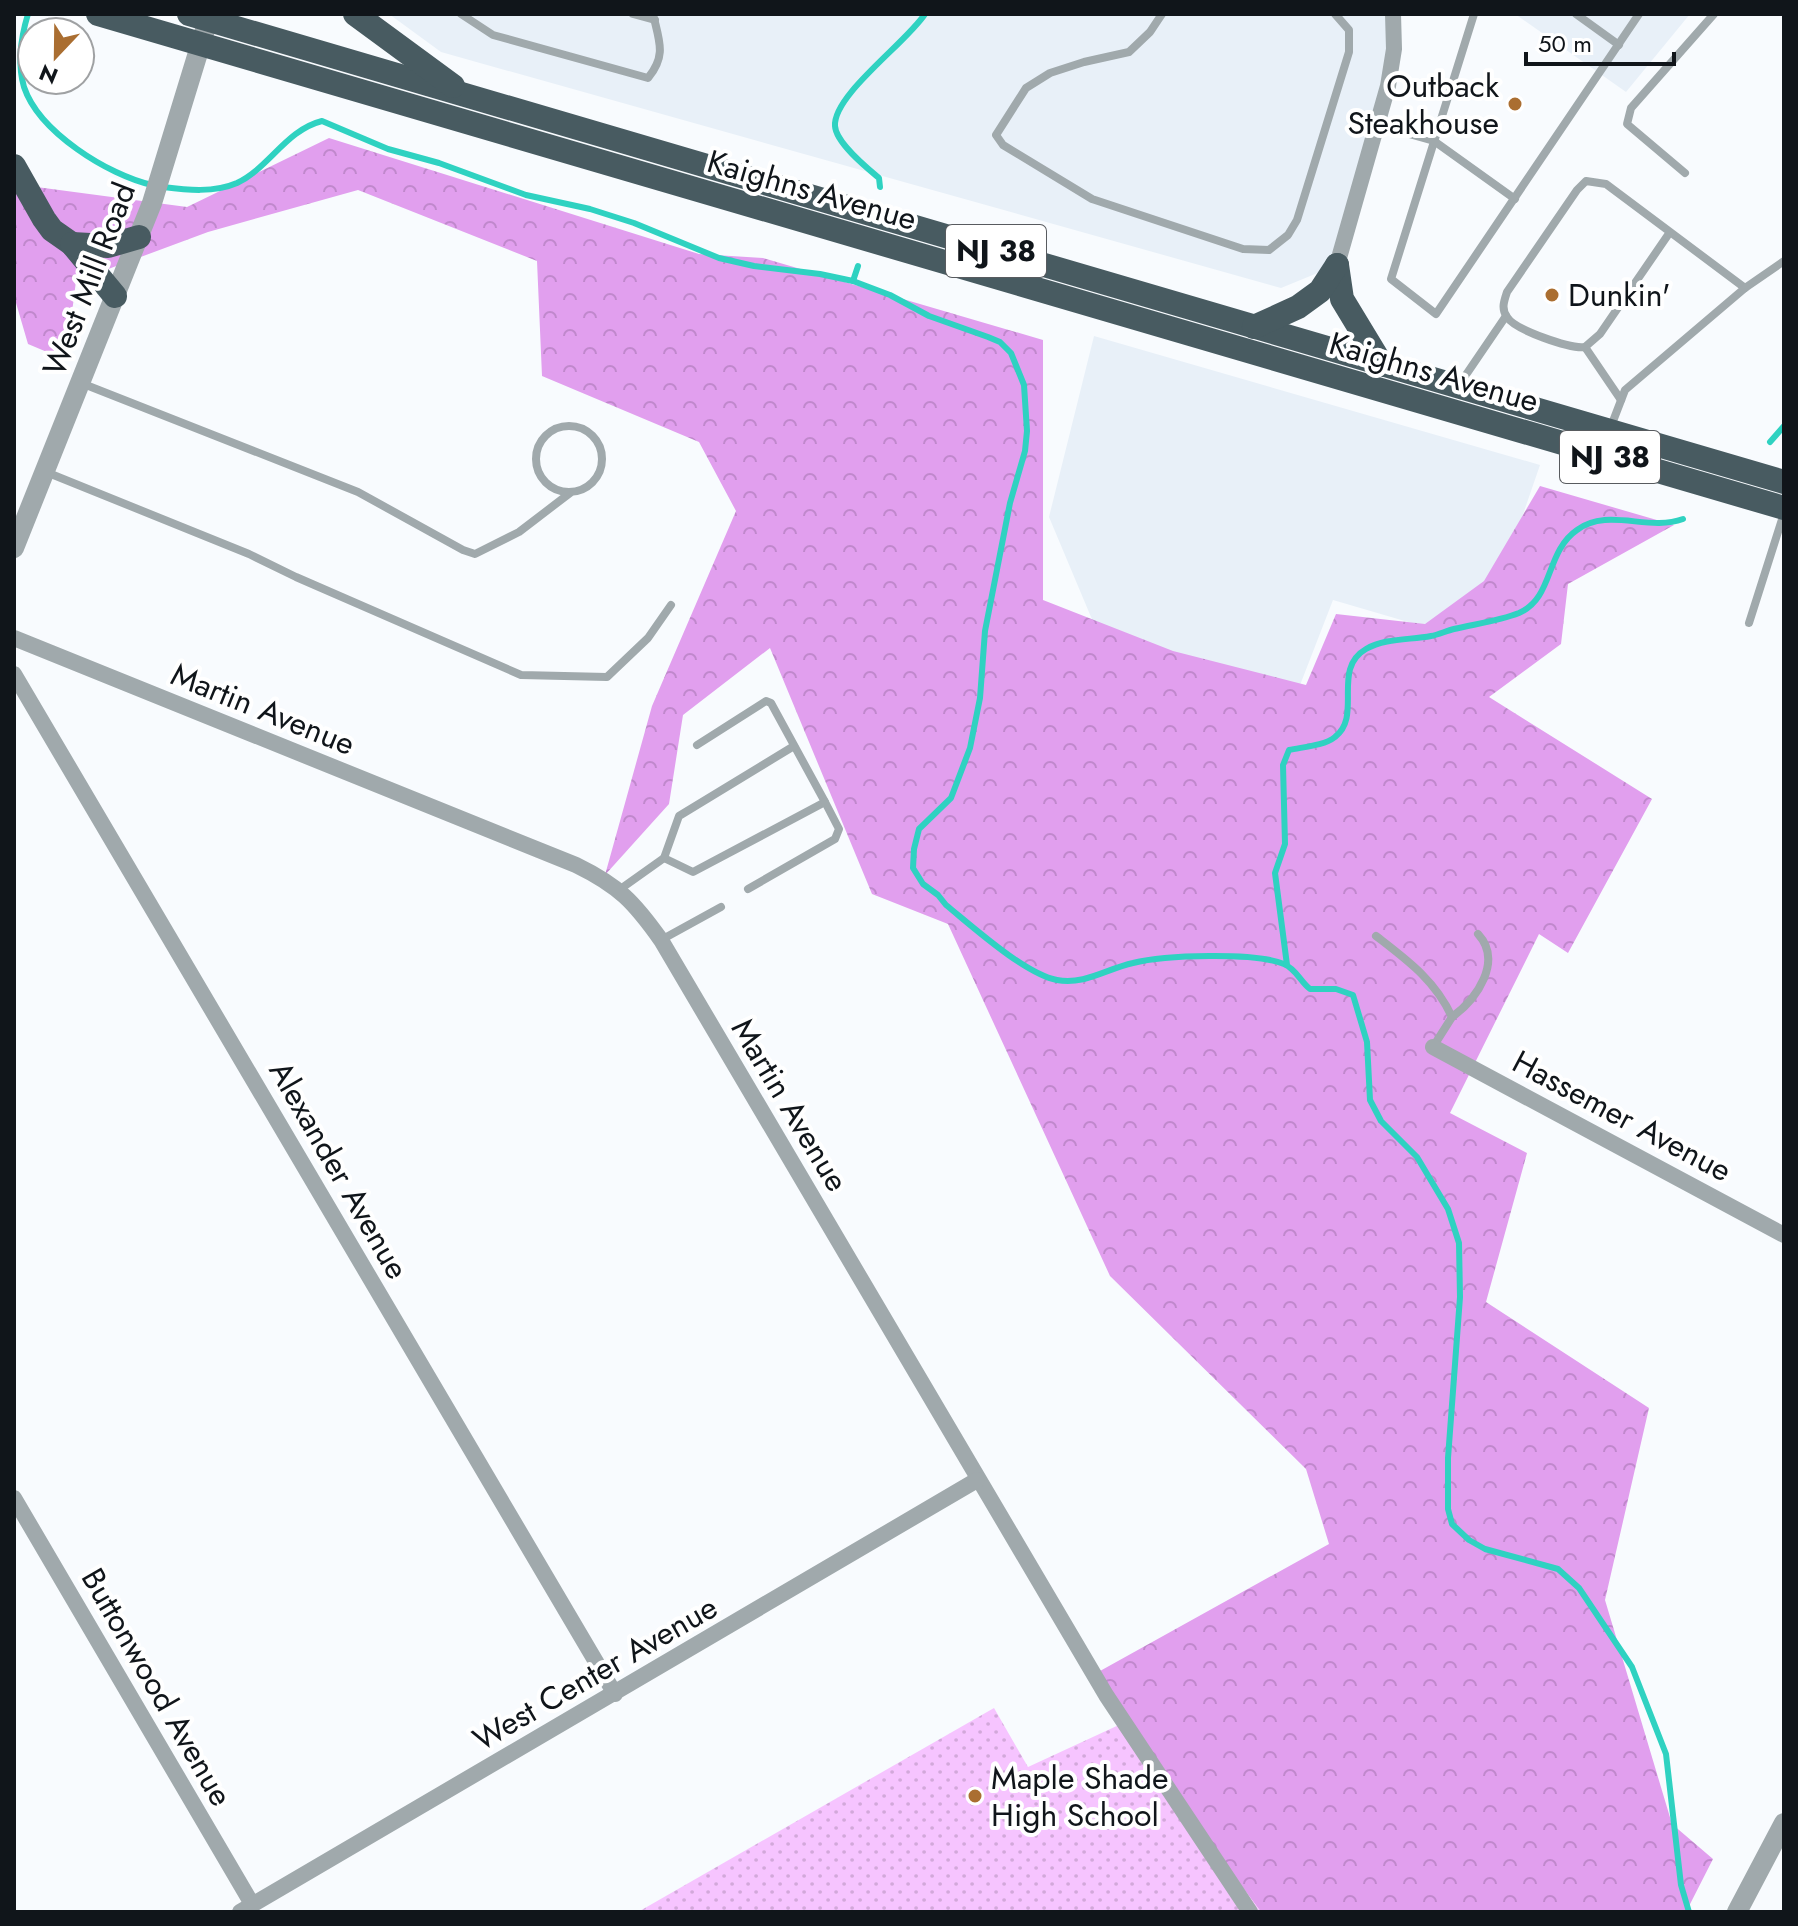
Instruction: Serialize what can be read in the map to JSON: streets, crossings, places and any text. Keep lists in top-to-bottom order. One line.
{"streets":{"highway":["Kaighns Avenue","NJ 38"],"street":["West Mill Road","Martin Avenue","Hassemer Avenue","Alexander Avenue","West Center Avenue","Buttonwood Avenue"]},"crossings":[["Kaighns Avenue","West Mill Road"],["Martin Avenue","West Center Avenue"],["Alexander Avenue","West Center Avenue"],["West Center Avenue","Buttonwood Avenue"]],"places":["Outback Steakhouse","Dunkin'","Maple Shade High School"],"scale_bar":"50 m","north":"bottom"}
